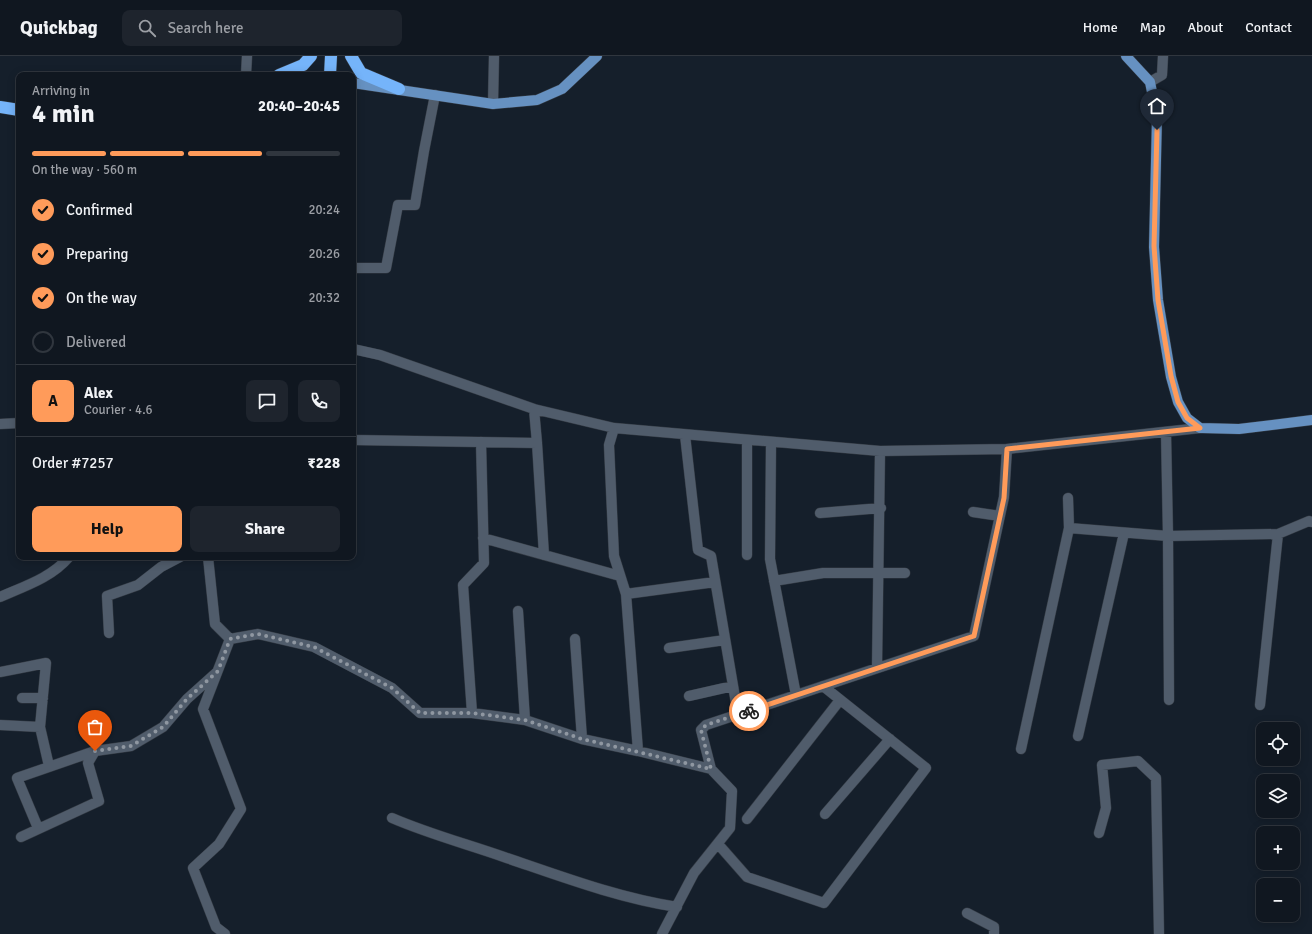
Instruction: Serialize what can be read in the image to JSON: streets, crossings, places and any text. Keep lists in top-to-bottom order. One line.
{"page":{"header":"Quickbag","search":"Search here","nav":["Home","Map","About","Contact"],"heading":["4 min","Arriving in","20:40–20:45"],"panel":["Alex","Courier · 4.6","Order #7257","₹228"],"bar":"On the way · 560 m","list":[["Confirmed","20:24"],["Preparing","20:26"],["On the way","20:32"],"Delivered"],"round":"A","buttons":["Help","Share"],"map_buttons":["+","−"]}}
